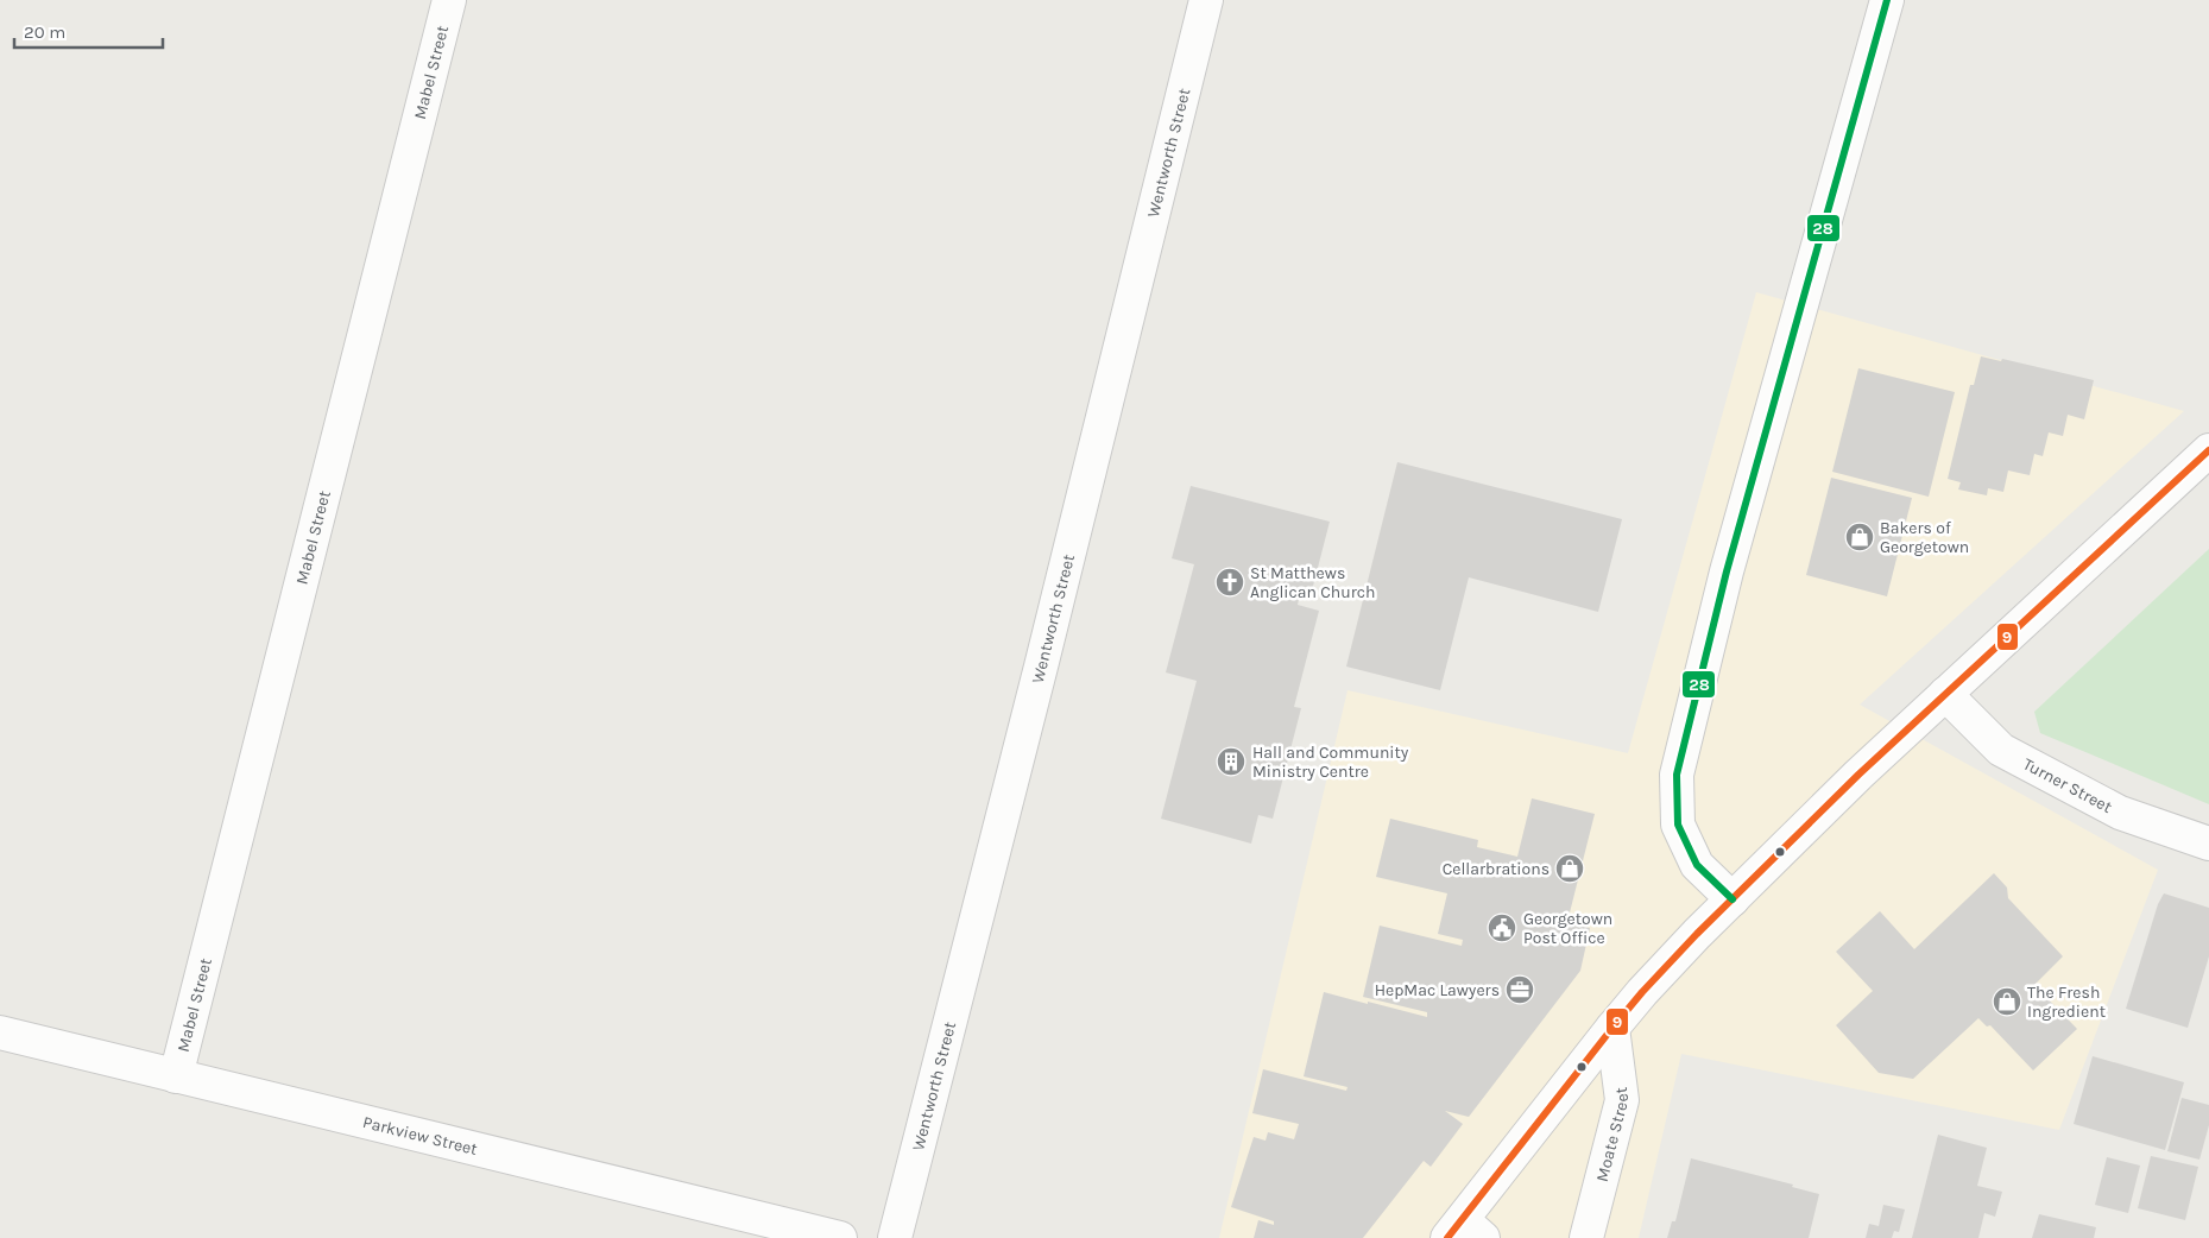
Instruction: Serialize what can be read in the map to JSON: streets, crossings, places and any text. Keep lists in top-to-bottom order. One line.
{"streets":{"street":["Mabel Street","Wentworth Street","Turner Street","Moate Street","Parkview Street"]},"crossings":[["Mabel Street","Parkview Street"]],"places":{"shop":["Bakers of Georgetown","Cellarbrations","The Fresh Ingredient"],"church":["St Matthews Anglican Church"],"building":["Hall and Community Ministry Centre"],"public building":["Georgetown Post Office"],"office":["HepMac Lawyers"]},"lines":["transit line 28","transit line 9"],"scale_bar":"20 m"}
